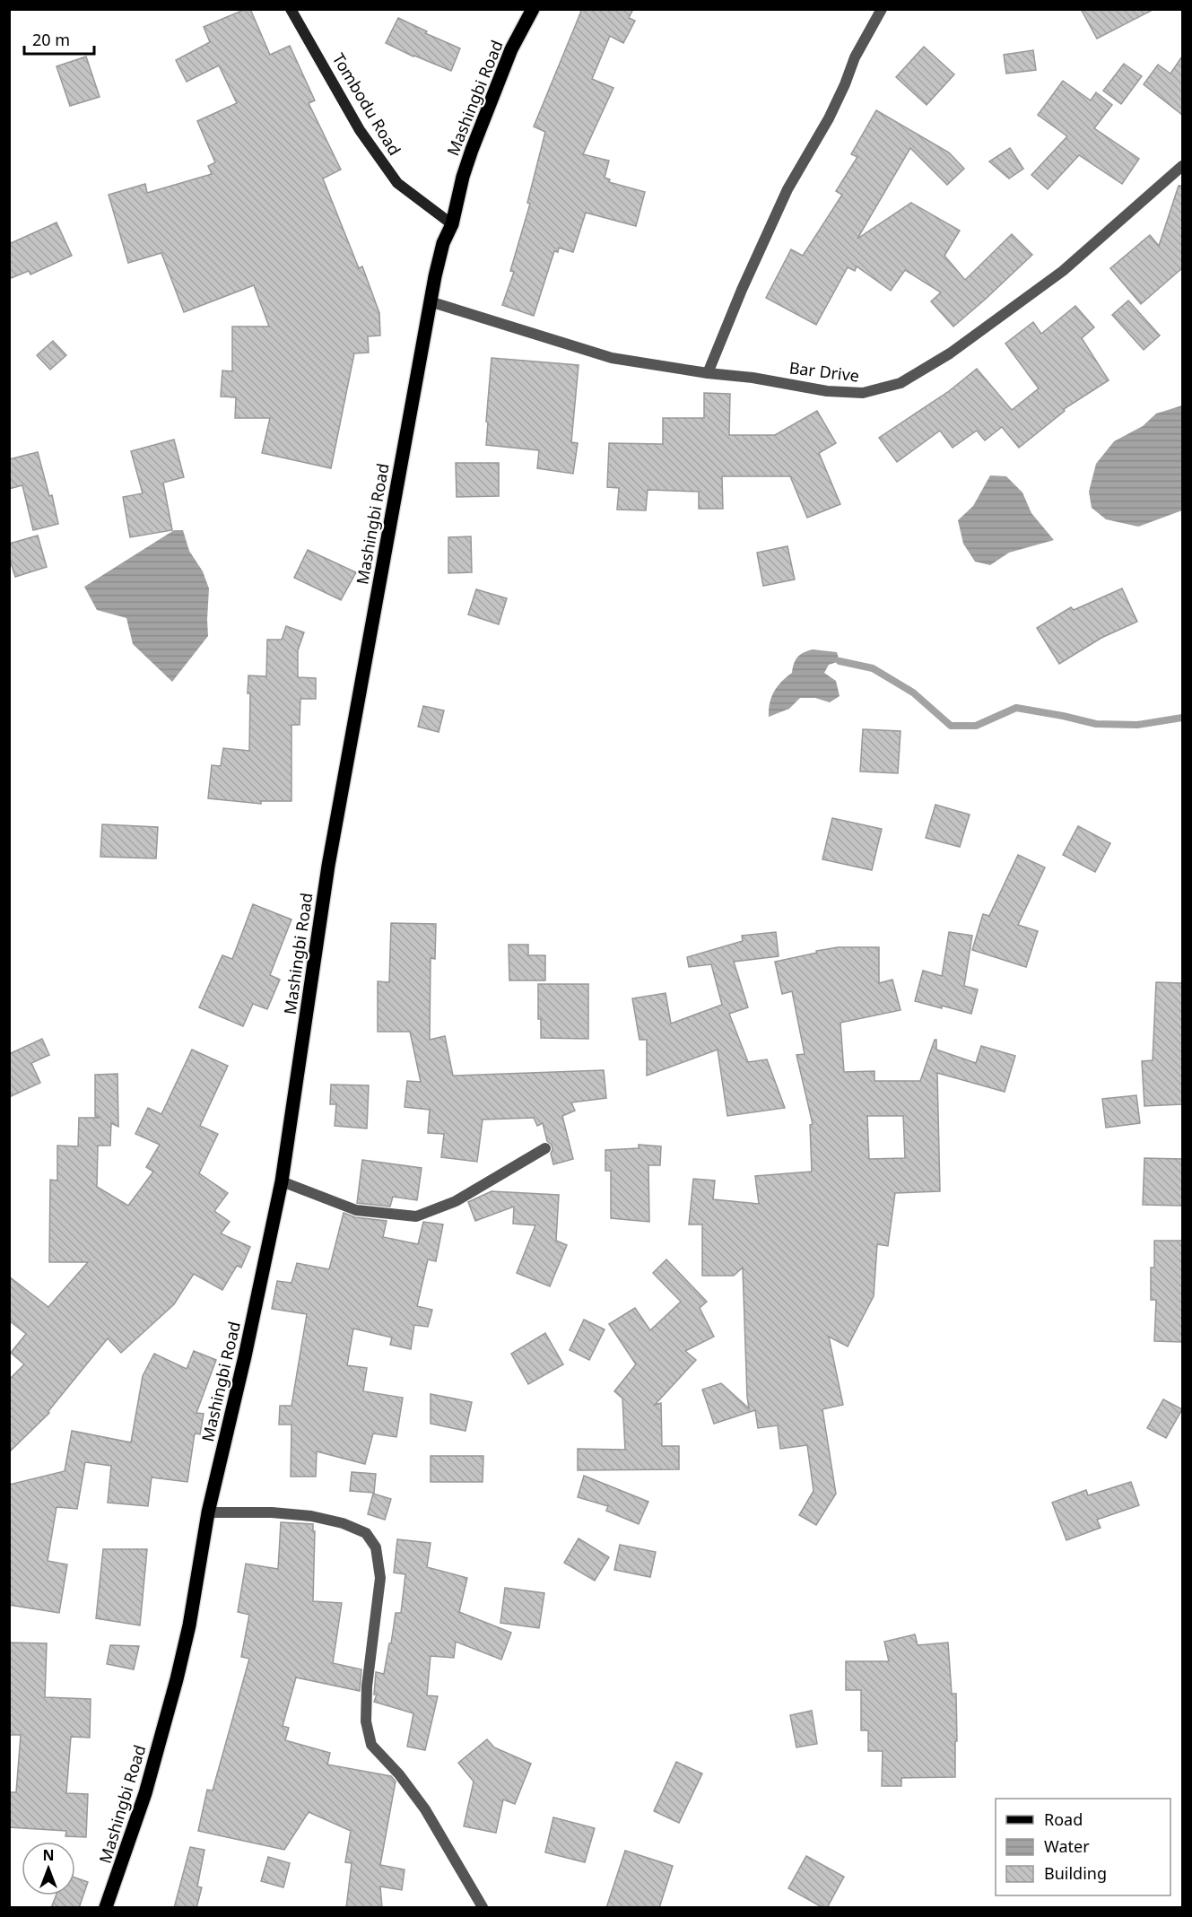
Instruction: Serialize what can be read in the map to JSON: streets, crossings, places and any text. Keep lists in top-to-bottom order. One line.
{"streets":{"main road":["Mashingbi Road","Tombodu Road"],"street":["Bar Drive"]},"crossings":[["Mashingbi Road","Tombodu Road"],["Mashingbi Road","Bar Drive"]],"legend":["Road","Water","Building"],"scale_bar":"20 m","north":"top"}
